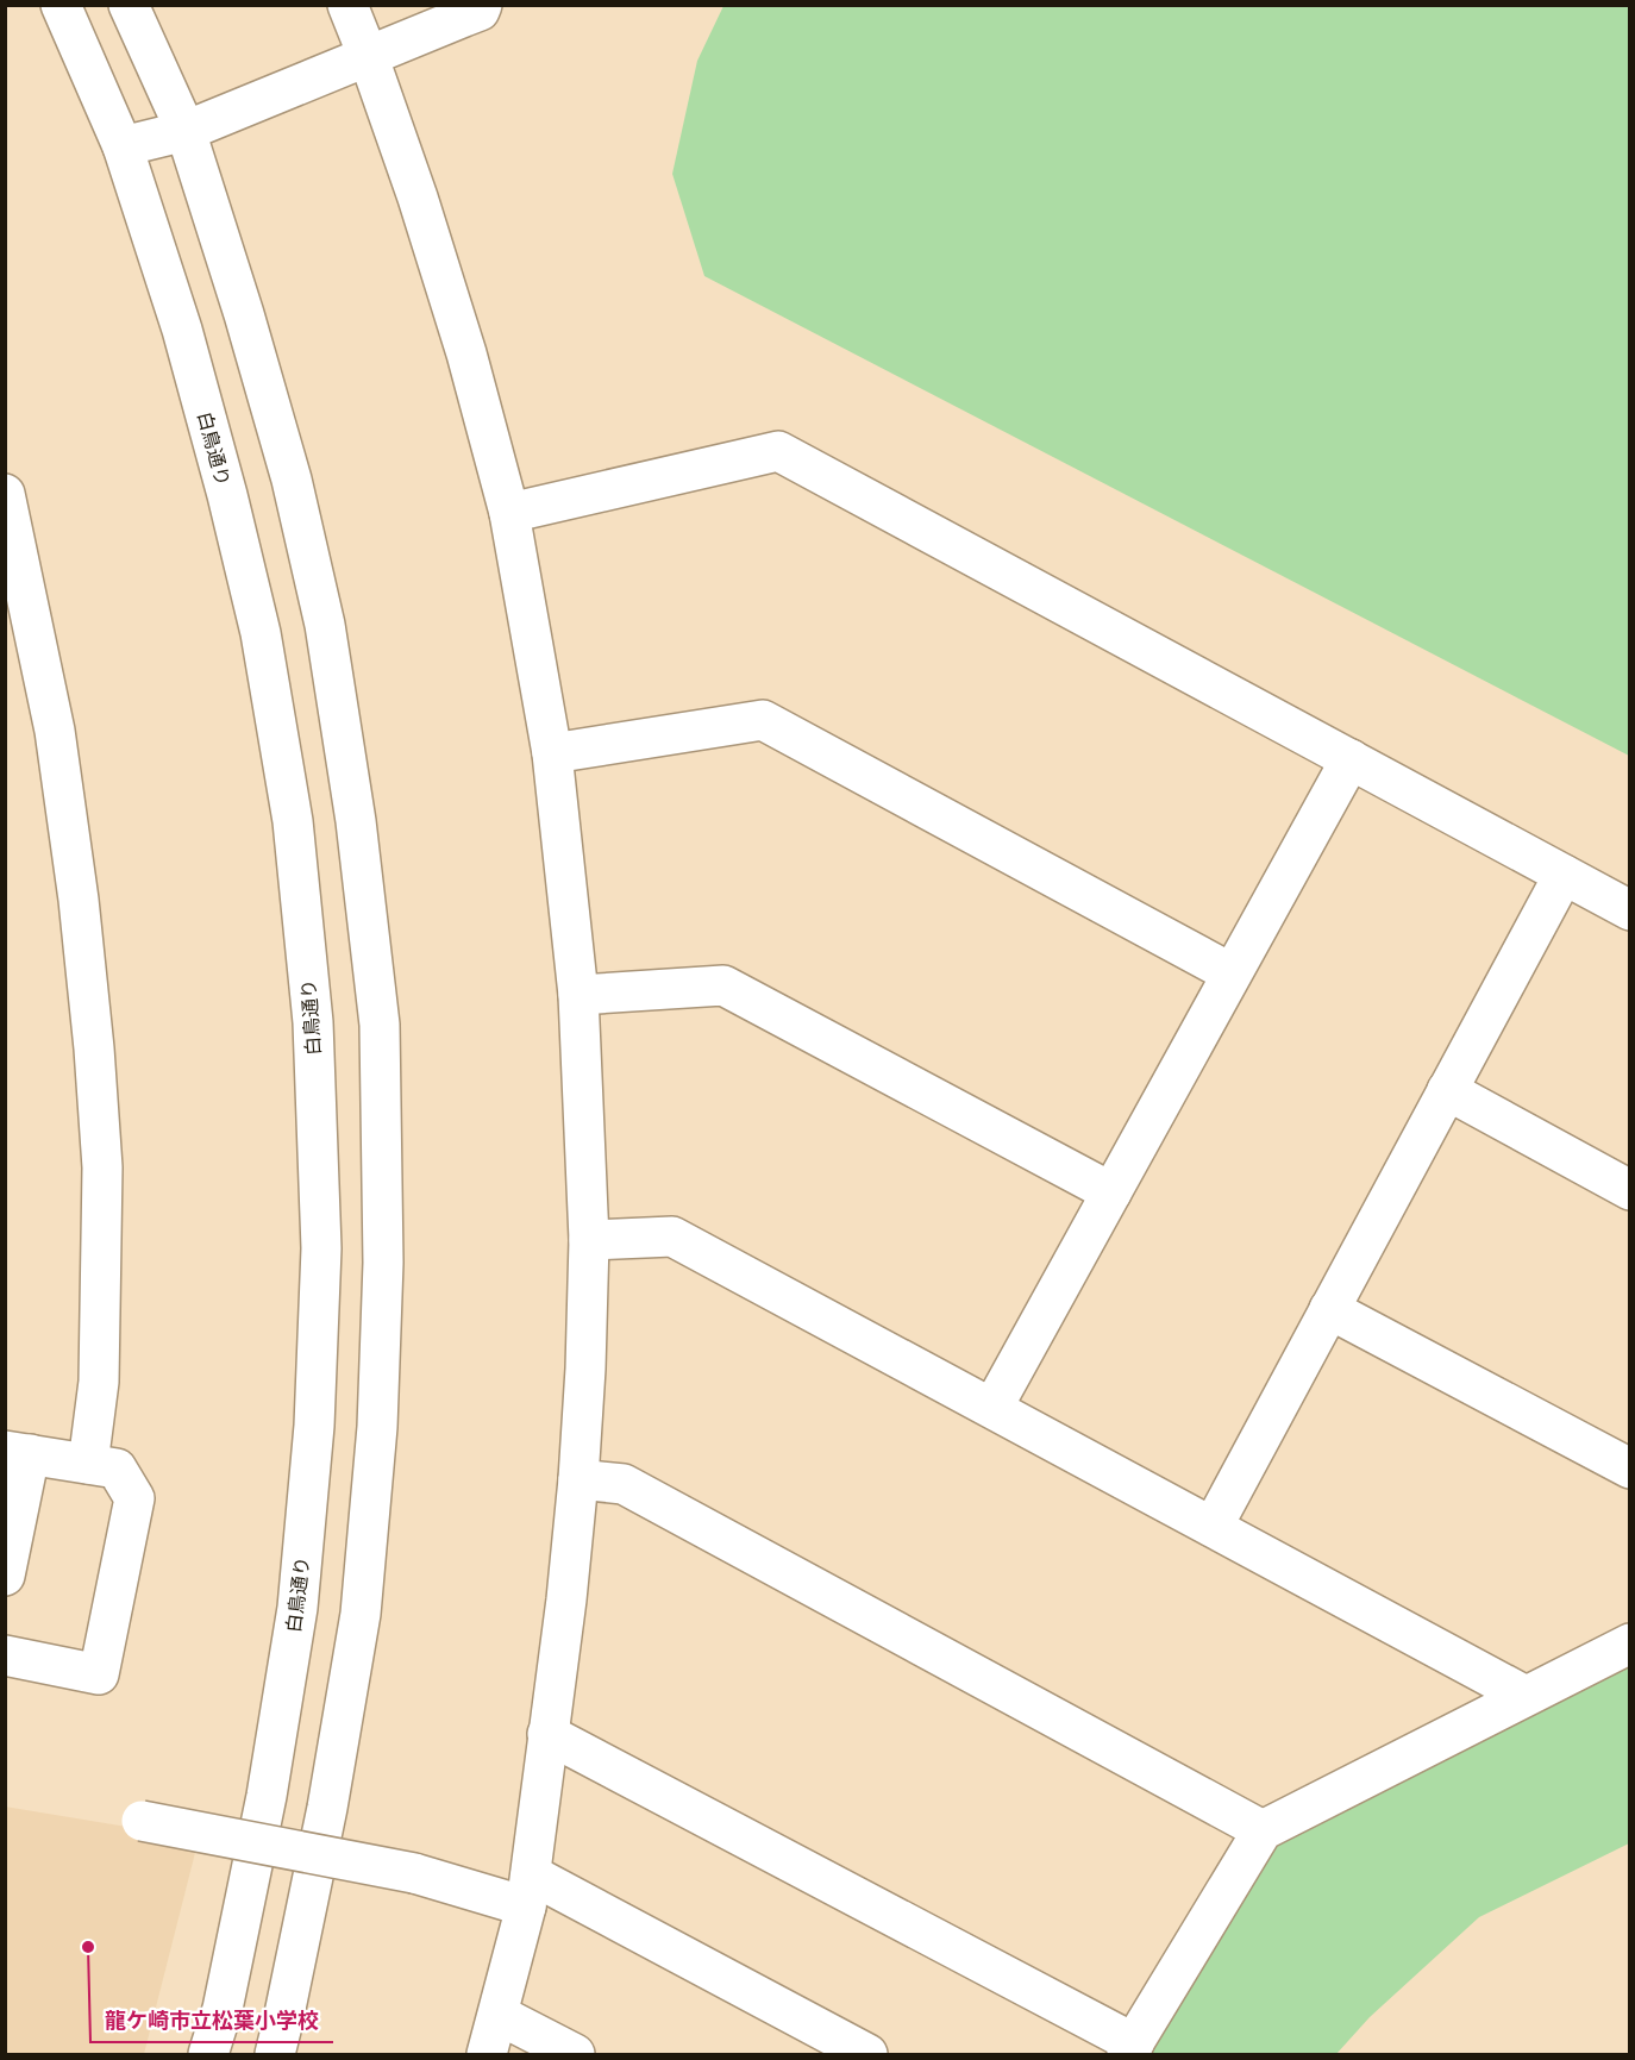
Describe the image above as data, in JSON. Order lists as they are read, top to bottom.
{
  "streets": {
    "street": ["白鳥通り"]
  },
  "places": ["龍ケ崎市立松葉小学校"]
}
